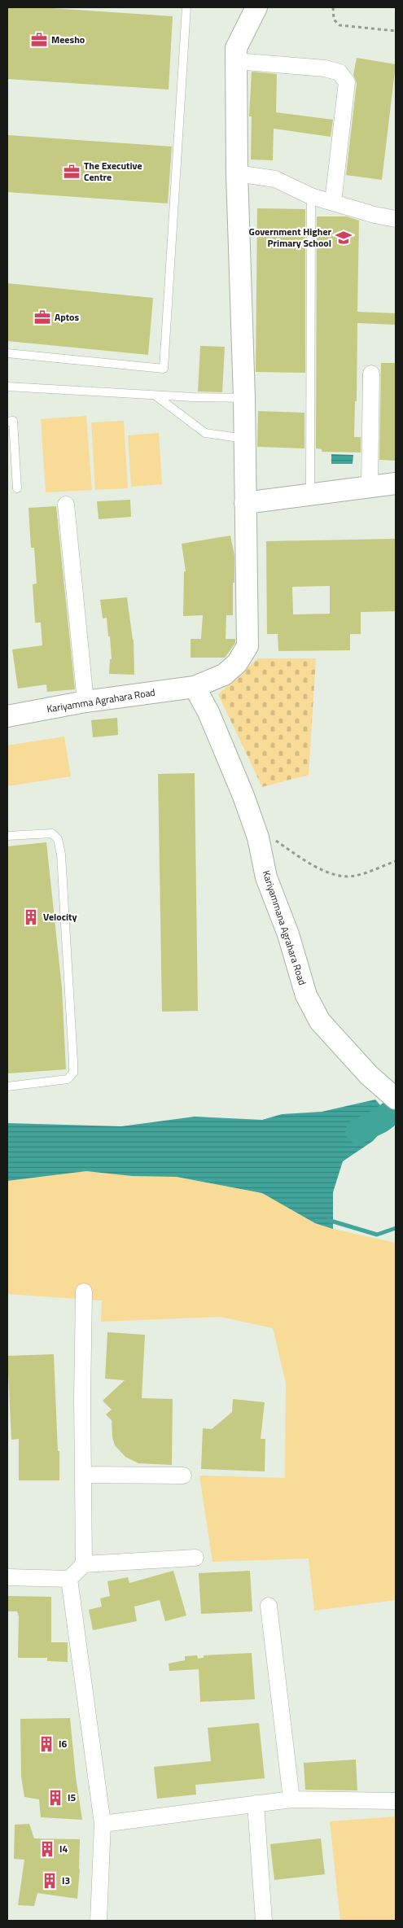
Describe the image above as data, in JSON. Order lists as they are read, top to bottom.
{
  "streets": {
    "street": ["Kariyamma Agrahara Road", "Kariyammana Agrahara Road"]
  },
  "crossings": [
    ["Kariyamma Agrahara Road", "Kariyammana Agrahara Road"]
  ],
  "places": {
    "office": ["Meesho", "The Executive Centre", "Aptos"],
    "school or university": ["Government Higher Primary School"],
    "building": [
      "Velocity",
      "I6",
      "I5",
      "I4",
      "I3"
    ]
  }
}
